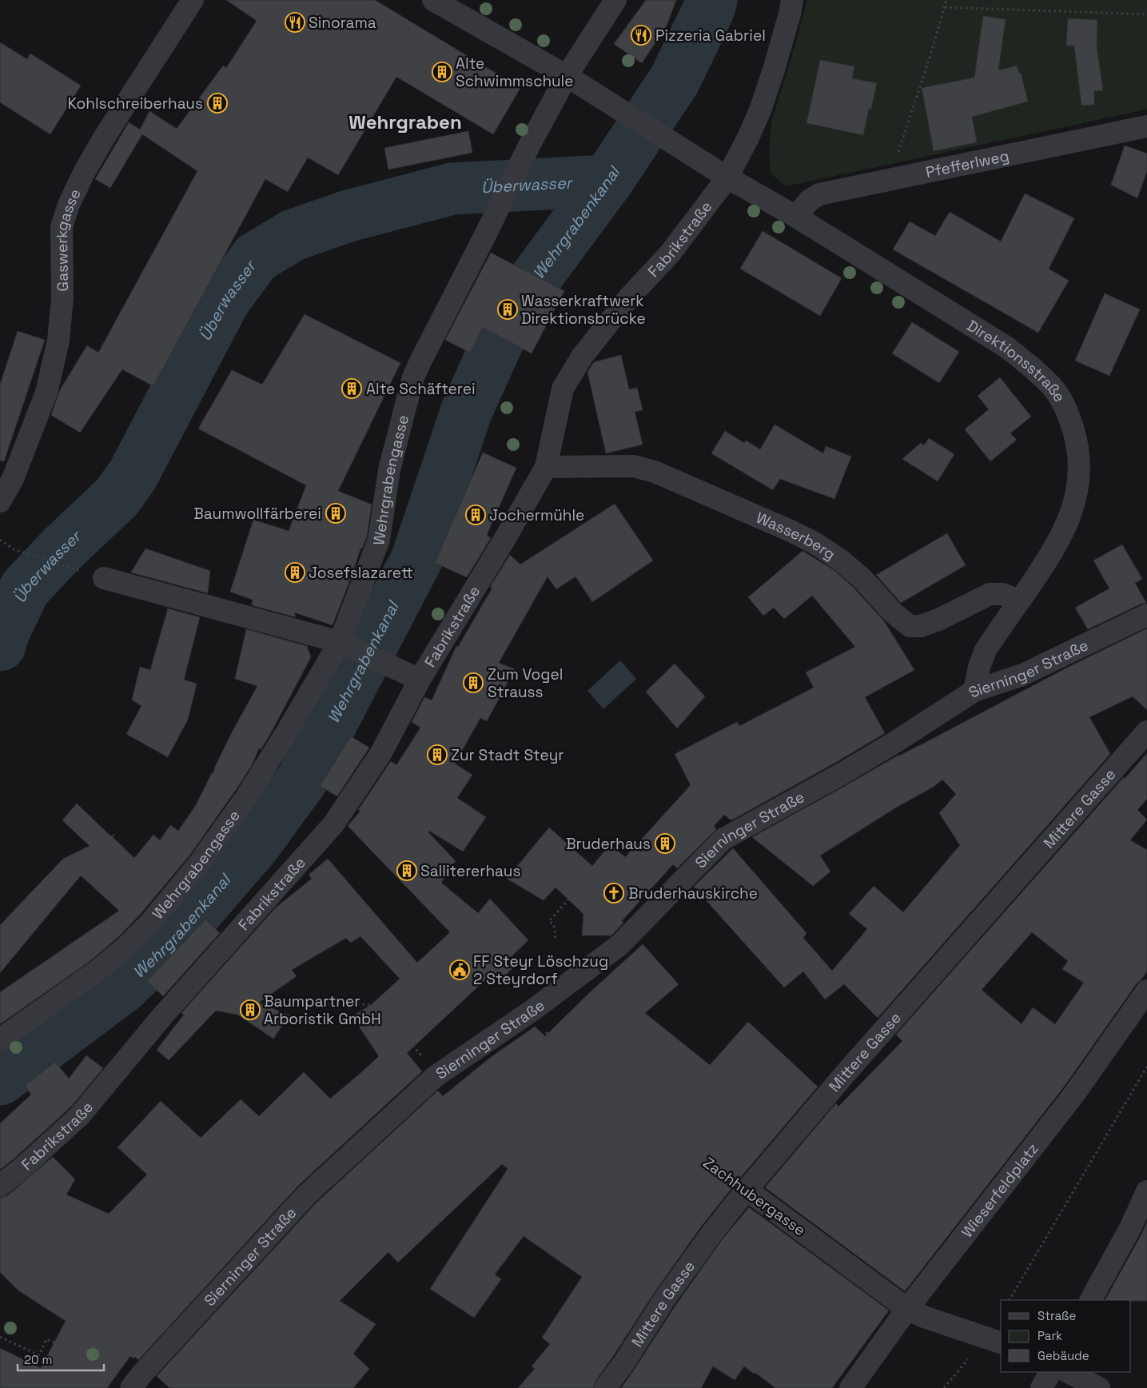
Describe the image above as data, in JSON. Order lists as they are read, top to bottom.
{
  "streets": {
    "street": [
      "Pfefferlweg",
      "Fabrikstraße",
      "Gaswerkgasse",
      "Direktionsstraße",
      "Wehrgrabengasse",
      "Wasserberg",
      "Sierninger Straße",
      "Mittere Gasse",
      "Wieserfeldplatz",
      "Zachhubergasse"
    ]
  },
  "crossings": [
    ["Pfefferlweg", "Direktionsstraße"],
    ["Fabrikstraße", "Direktionsstraße"],
    ["Fabrikstraße", "Wasserberg"],
    ["Direktionsstraße", "Wehrgrabengasse"],
    ["Direktionsstraße", "Wasserberg"],
    ["Direktionsstraße", "Sierninger Straße"],
    ["Sierninger Straße", "Zachhubergasse"],
    ["Mittere Gasse", "Zachhubergasse"],
    ["Wieserfeldplatz", "Zachhubergasse"]
  ],
  "districts": ["Wehrgraben"],
  "water": ["Überwasser", "Wehrgrabenkanal"],
  "places": {
    "restaurant": ["Sinorama", "Pizzeria Gabriel"],
    "building": [
      "Alte Schwimmschule",
      "Kohlschreiberhaus",
      "Wasserkraftwerk Direktionsbrücke",
      "Alte Schäfterei",
      "Baumwollfärberei",
      "Jochermühle",
      "Josefslazarett",
      "Zum Vogel Strauss",
      "Zur Stadt Steyr",
      "Bruderhaus",
      "Sallitererhaus",
      "Baumpartner Arboristik GmbH"
    ],
    "church": ["Bruderhauskirche"],
    "public building": ["FF Steyr Löschzug 2 Steyrdorf"]
  },
  "legend": ["Straße", "Park", "Gebäude"],
  "scale_bar": "20 m"
}
